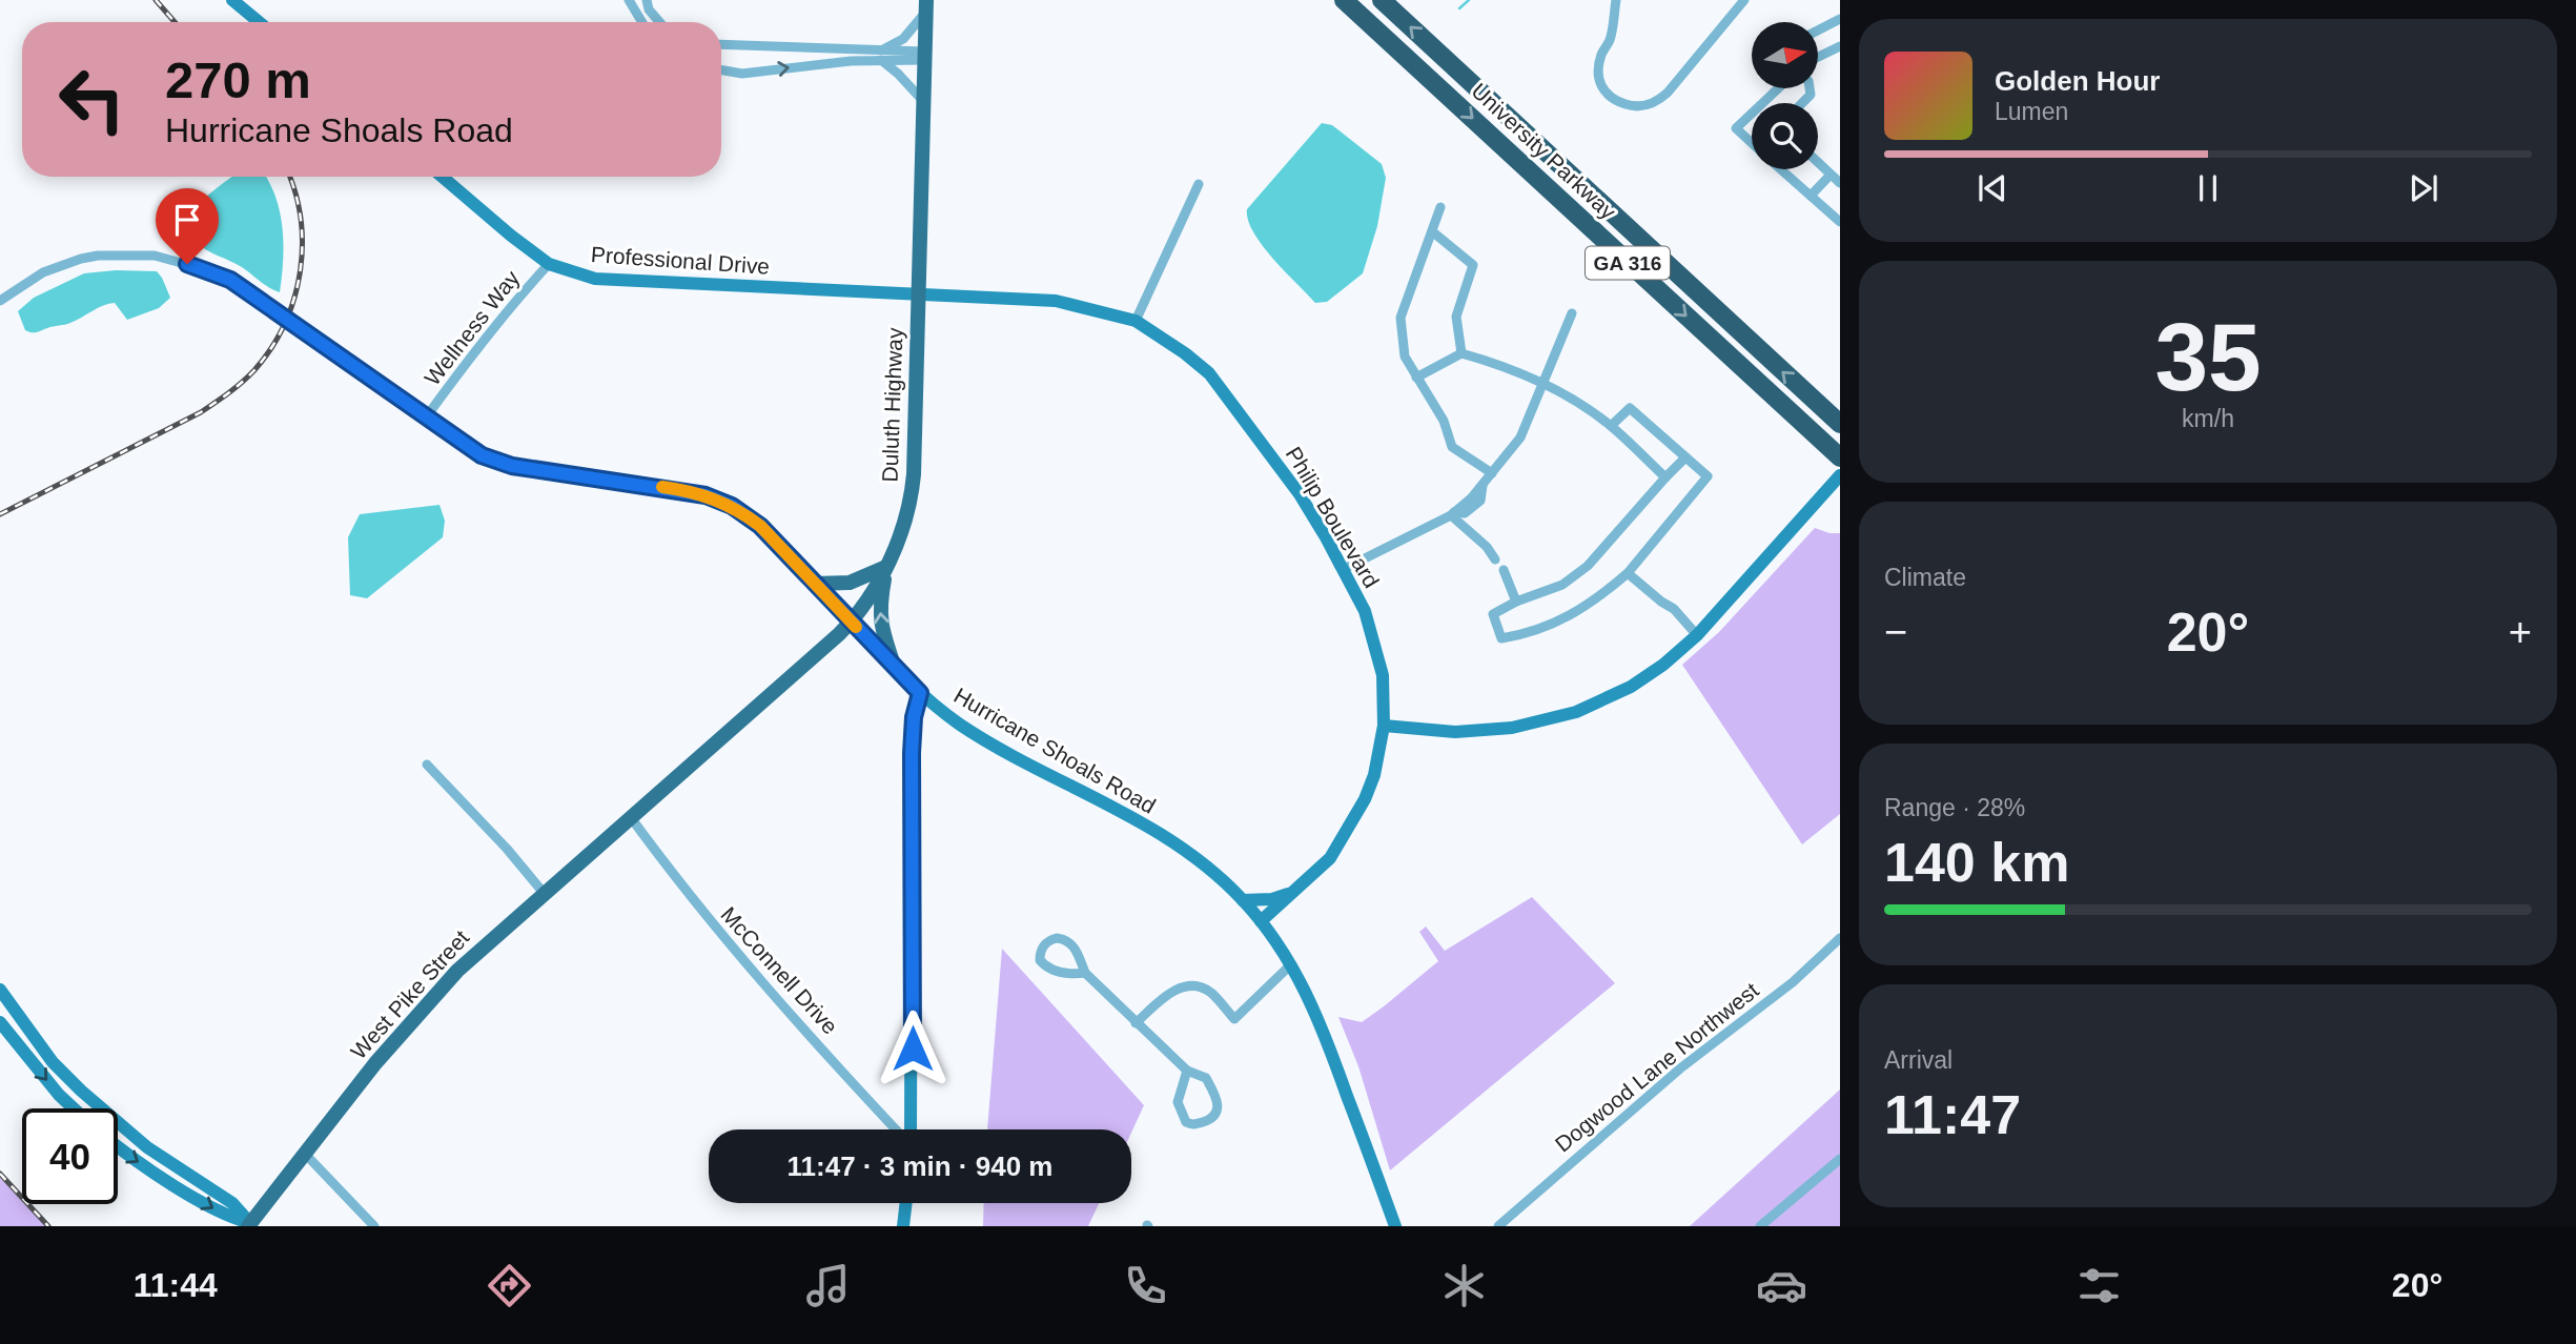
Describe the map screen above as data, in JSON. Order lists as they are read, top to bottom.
{
  "streets": {
    "highway": ["University Parkway", "GA 316"],
    "main road": ["Duluth Highway", "West Pike Street"],
    "street": [
      "Professional Drive",
      "Wellness Way",
      "Philip Boulevard",
      "Hurricane Shoals Road",
      "McConnell Drive",
      "Dogwood Lane Northwest"
    ]
  },
  "crossings": [
    ["Professional Drive", "Wellness Way"],
    ["Professional Drive", "Duluth Highway"],
    ["Professional Drive", "Philip Boulevard"],
    ["Wellness Way", "Hurricane Shoals Road"],
    ["Duluth Highway", "Philip Boulevard"],
    ["Duluth Highway", "Hurricane Shoals Road"],
    ["Duluth Highway", "McConnell Drive"],
    ["Duluth Highway", "West Pike Street"],
    ["Philip Boulevard", "Hurricane Shoals Road"],
    ["McConnell Drive", "West Pike Street"]
  ],
  "north": "right",
  "page": {
    "turn": ["270 m", "Hurricane Shoals Road"],
    "song": ["Golden Hour", "Lumen"],
    "tile": [
      ["35", "km/h"],
      "Climate",
      ["Range · 28%", "140 km"],
      ["Arrival", "11:47"]
    ],
    "heat": ["−", "20°", "+"],
    "limit": "40",
    "trip": "11:47 · 3 min · 940 m",
    "tabs": ["11:44", "20°"]
  }
}
